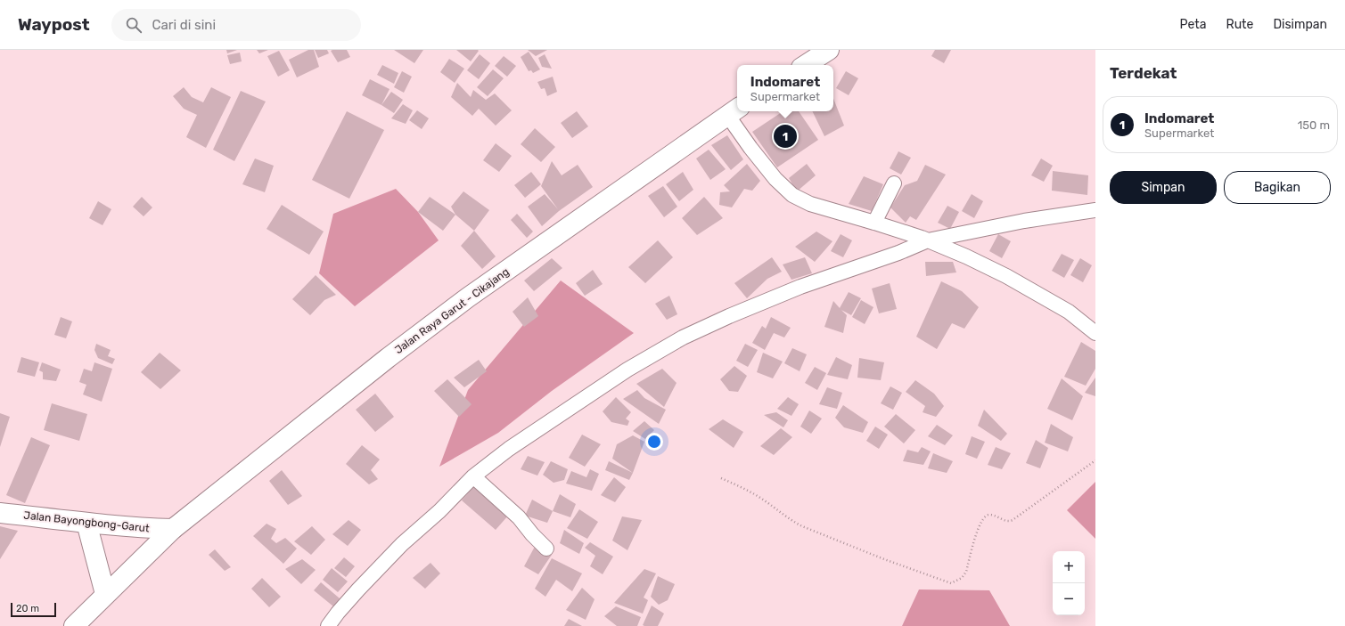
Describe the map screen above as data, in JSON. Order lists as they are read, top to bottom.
{
  "streets": {
    "main road": ["Jalan Raya Garut - Cikajang", "Jalan Bayongbong-Garut"]
  },
  "crossings": [
    ["Jalan Raya Garut - Cikajang", "Jalan Bayongbong-Garut"]
  ],
  "scale_bar": "20 m",
  "page": {
    "header": "Waypost",
    "search": "Cari di sini",
    "nav": ["Peta", "Rute", "Disimpan"],
    "heading": "Terdekat",
    "popup": ["Indomaret", "Supermarket"],
    "list": [
      {
        "mark": "1",
        "name": "Indomaret",
        "note": "Supermarket",
        "value": "150 m"
      }
    ],
    "pins": "1",
    "buttons": ["Simpan", "Bagikan"],
    "map_buttons": ["+", "−"],
    "scale": "20 m"
  }
}
